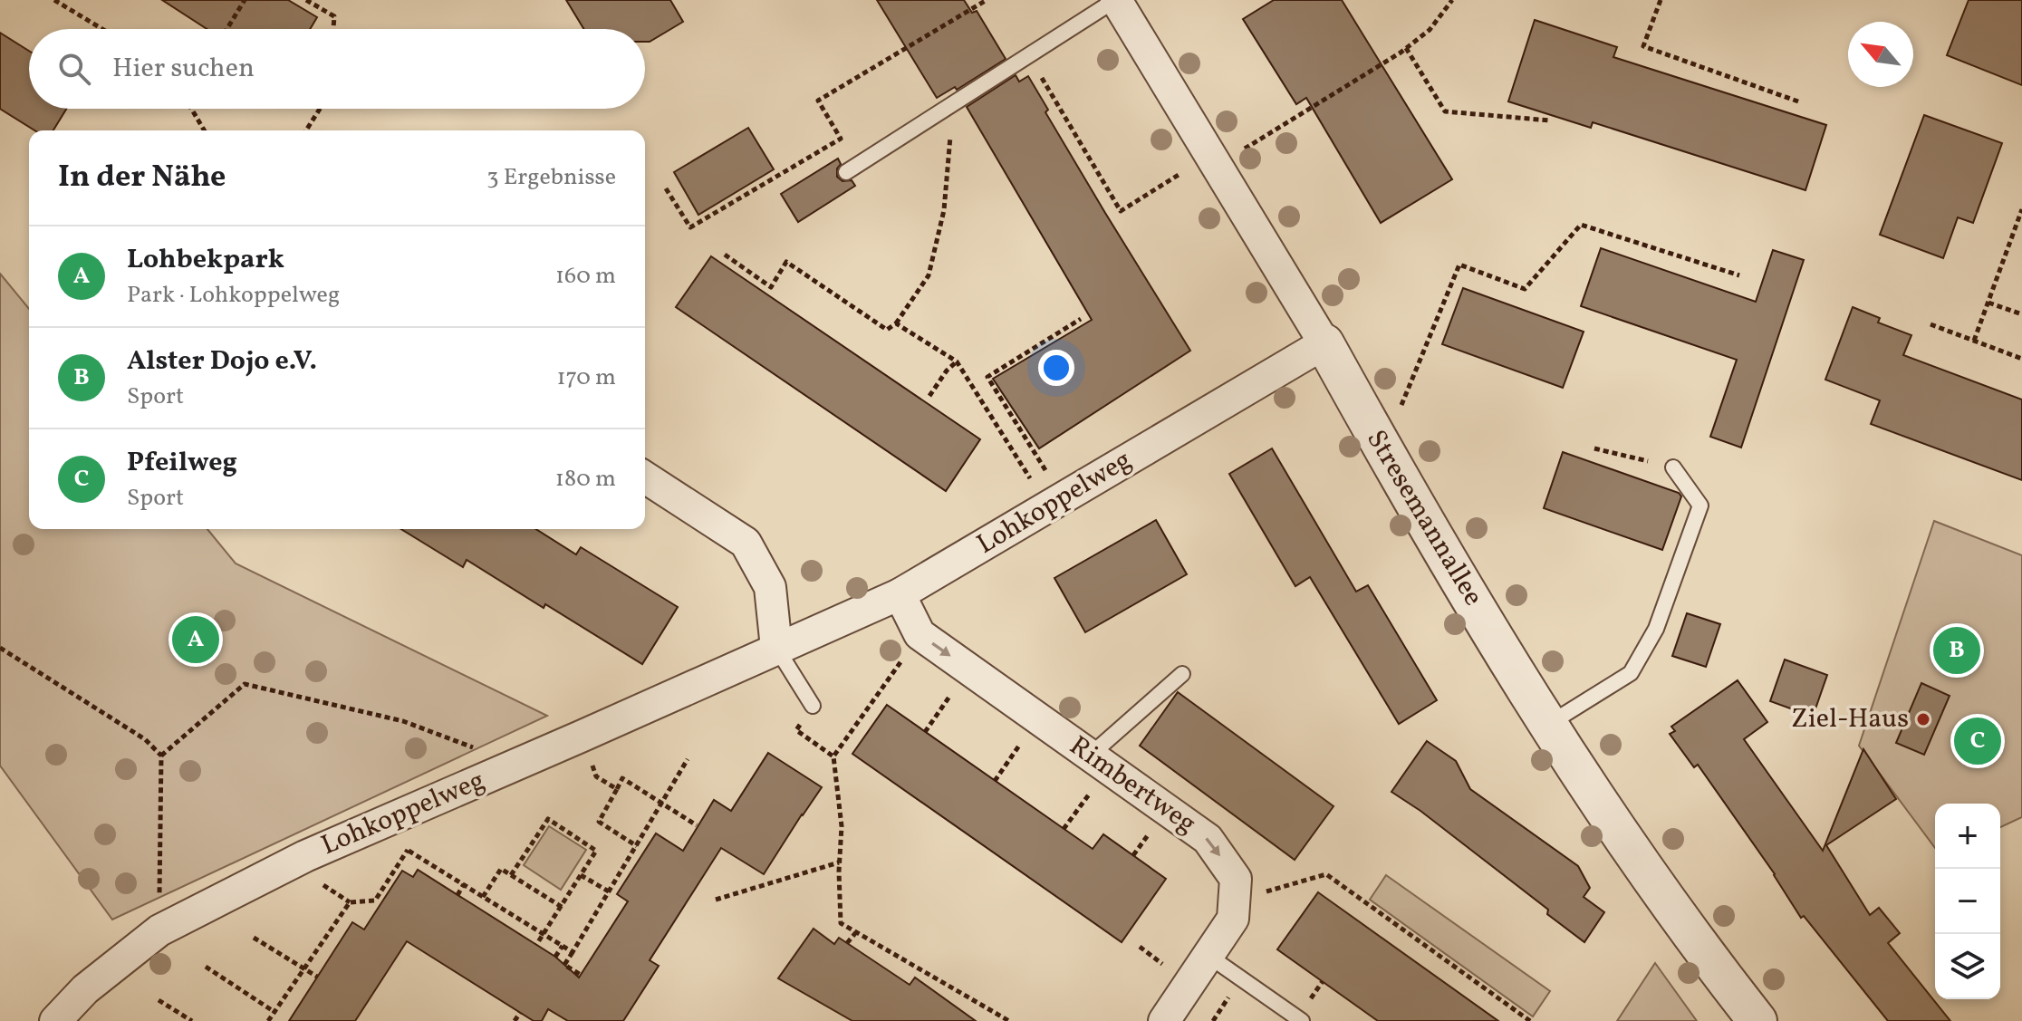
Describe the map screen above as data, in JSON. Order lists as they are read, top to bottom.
{
  "streets": {
    "street": ["Lohkoppelweg", "Stresemannallee", "Rimbertweg"]
  },
  "crossings": [
    ["Lohkoppelweg", "Stresemannallee"],
    ["Lohkoppelweg", "Rimbertweg"]
  ],
  "one_way": ["Rimbertweg"],
  "places": ["Ziel-Haus"],
  "north": "top left",
  "page": {
    "search": "Hier suchen",
    "heading": ["In der Nähe", "3 Ergebnisse"],
    "list": [
      {
        "mark": "A",
        "name": "Lohbekpark",
        "note": "Park · Lohkoppelweg",
        "value": "160 m"
      },
      {
        "mark": "B",
        "name": "Alster Dojo e.V.",
        "note": "Sport",
        "value": "170 m"
      },
      {
        "mark": "C",
        "name": "Pfeilweg",
        "note": "Sport",
        "value": "180 m"
      }
    ],
    "pins": ["A", "B", "C"],
    "map_buttons": ["+", "−"]
  }
}
